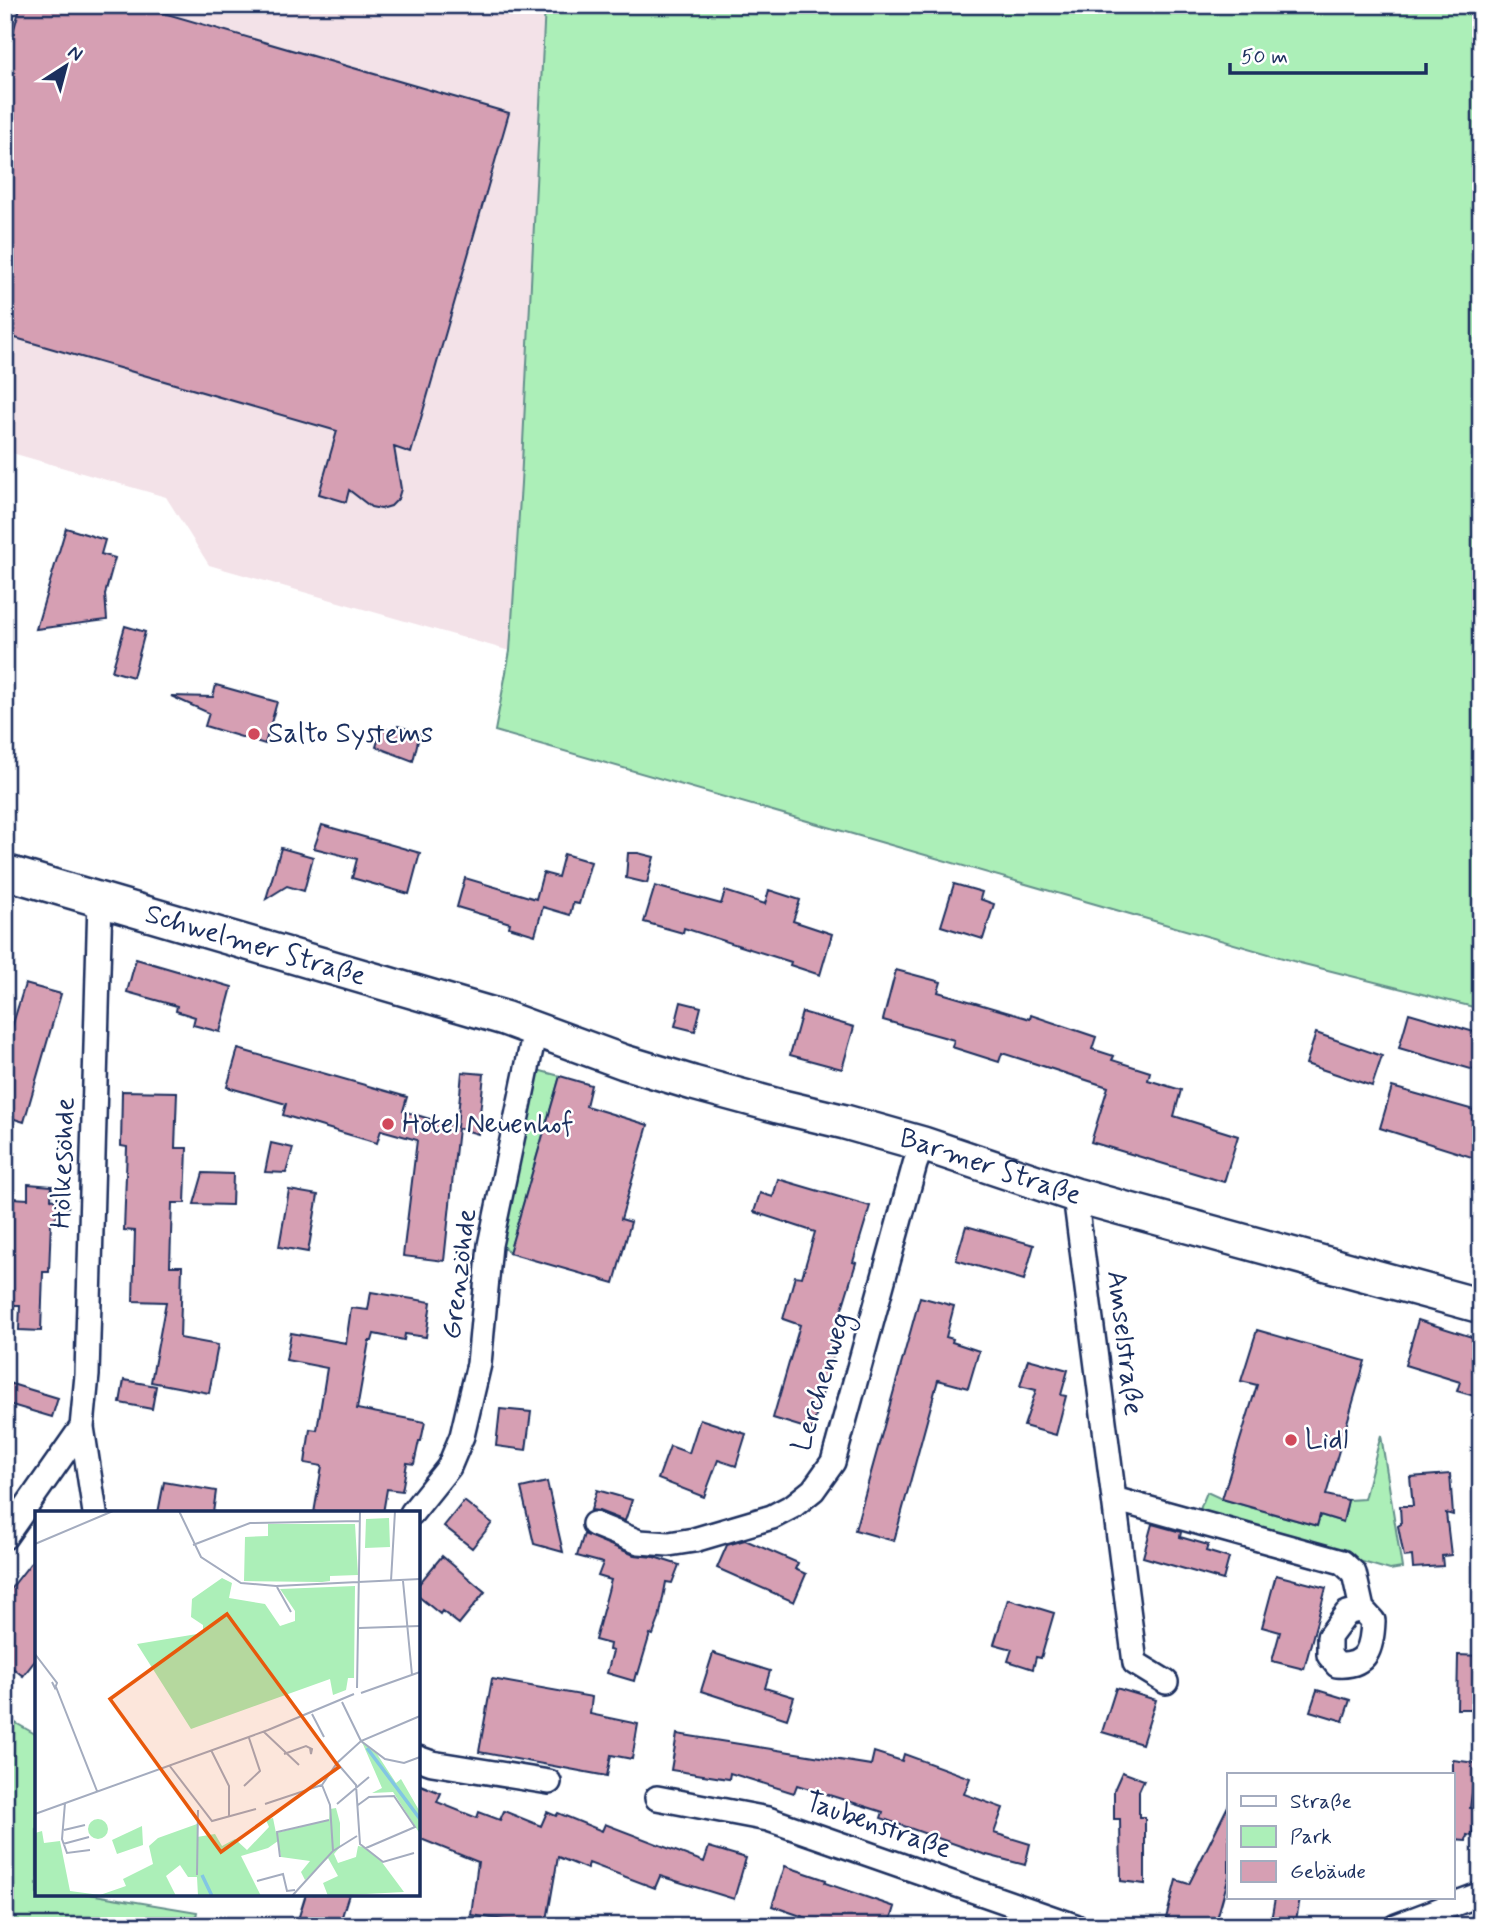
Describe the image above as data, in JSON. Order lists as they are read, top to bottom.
{
  "streets": {
    "main road": ["Schwelmer Straße", "Barmer Straße"],
    "street": [
      "Hölkesöhde",
      "Grenzöhde",
      "Amselstraße",
      "Lerchenweg",
      "Taubenstraße"
    ]
  },
  "crossings": [
    ["Schwelmer Straße", "Hölkesöhde"],
    ["Schwelmer Straße", "Barmer Straße"],
    ["Barmer Straße", "Grenzöhde"],
    ["Barmer Straße", "Amselstraße"],
    ["Barmer Straße", "Lerchenweg"]
  ],
  "places": ["Salto Systems", "Hotel Neuenhof", "Lidl"],
  "legend": ["Straße", "Park", "Gebäude"],
  "scale_bar": "50 m",
  "north": "top right"
}
